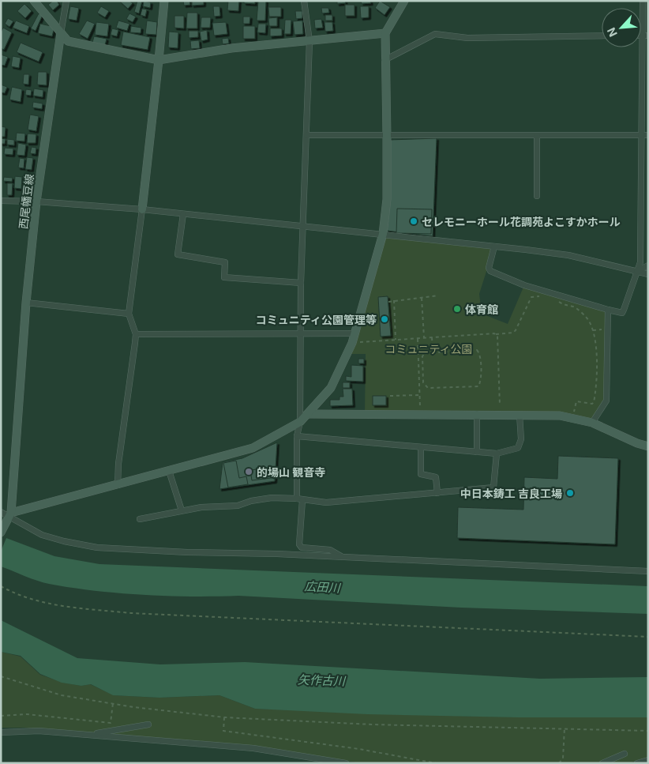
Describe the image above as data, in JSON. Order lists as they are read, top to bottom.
{
  "streets": {
    "street": ["西尾幡豆線"]
  },
  "water": ["広田川", "矢作古川"],
  "parks": ["コミュニティ公園"],
  "places": [
    "セレモニーホール花調苑よこすかホール",
    "体育館",
    "コミュニティ公園管理等",
    "的場山 観音寺",
    "中日本鋳工 吉良工場"
  ],
  "north": "bottom left"
}
